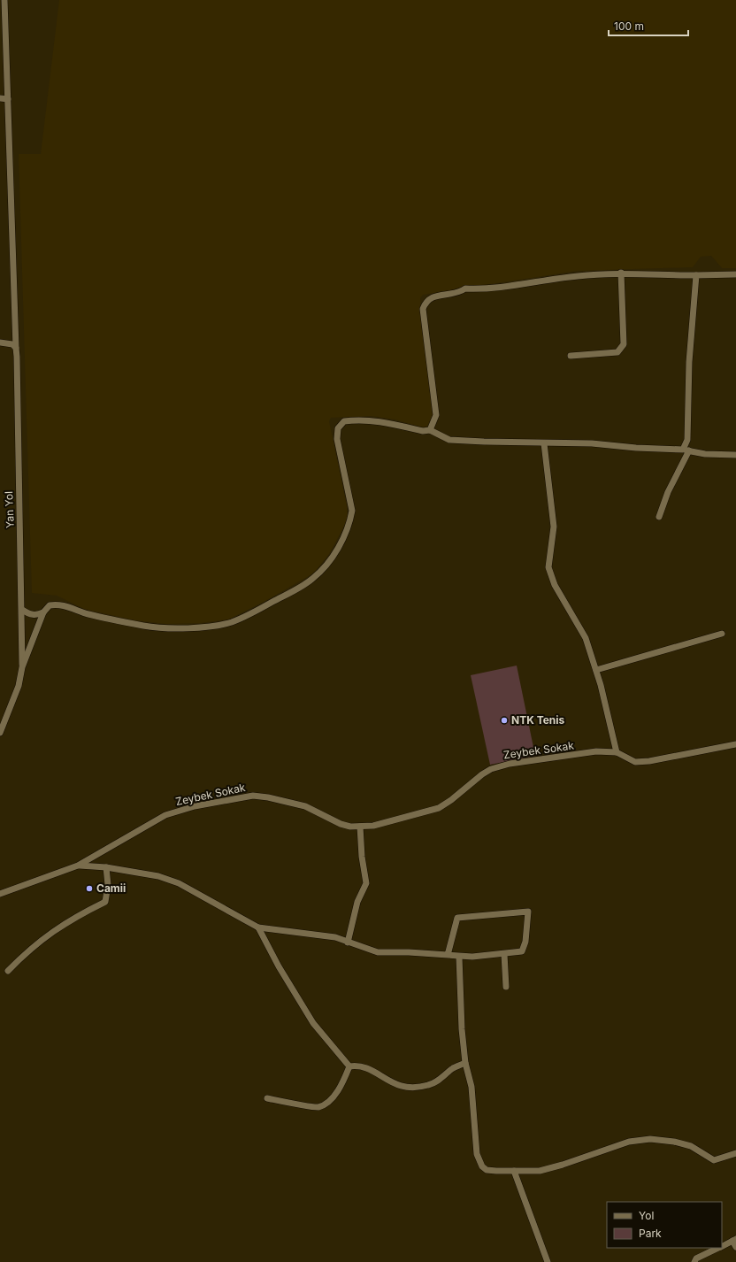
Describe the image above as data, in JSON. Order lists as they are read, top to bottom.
{
  "streets": {
    "street": ["Yan Yol", "Zeybek Sokak"]
  },
  "places": ["NTK Tenis", "Camii"],
  "legend": ["Yol", "Park"],
  "scale_bar": "100 m"
}
